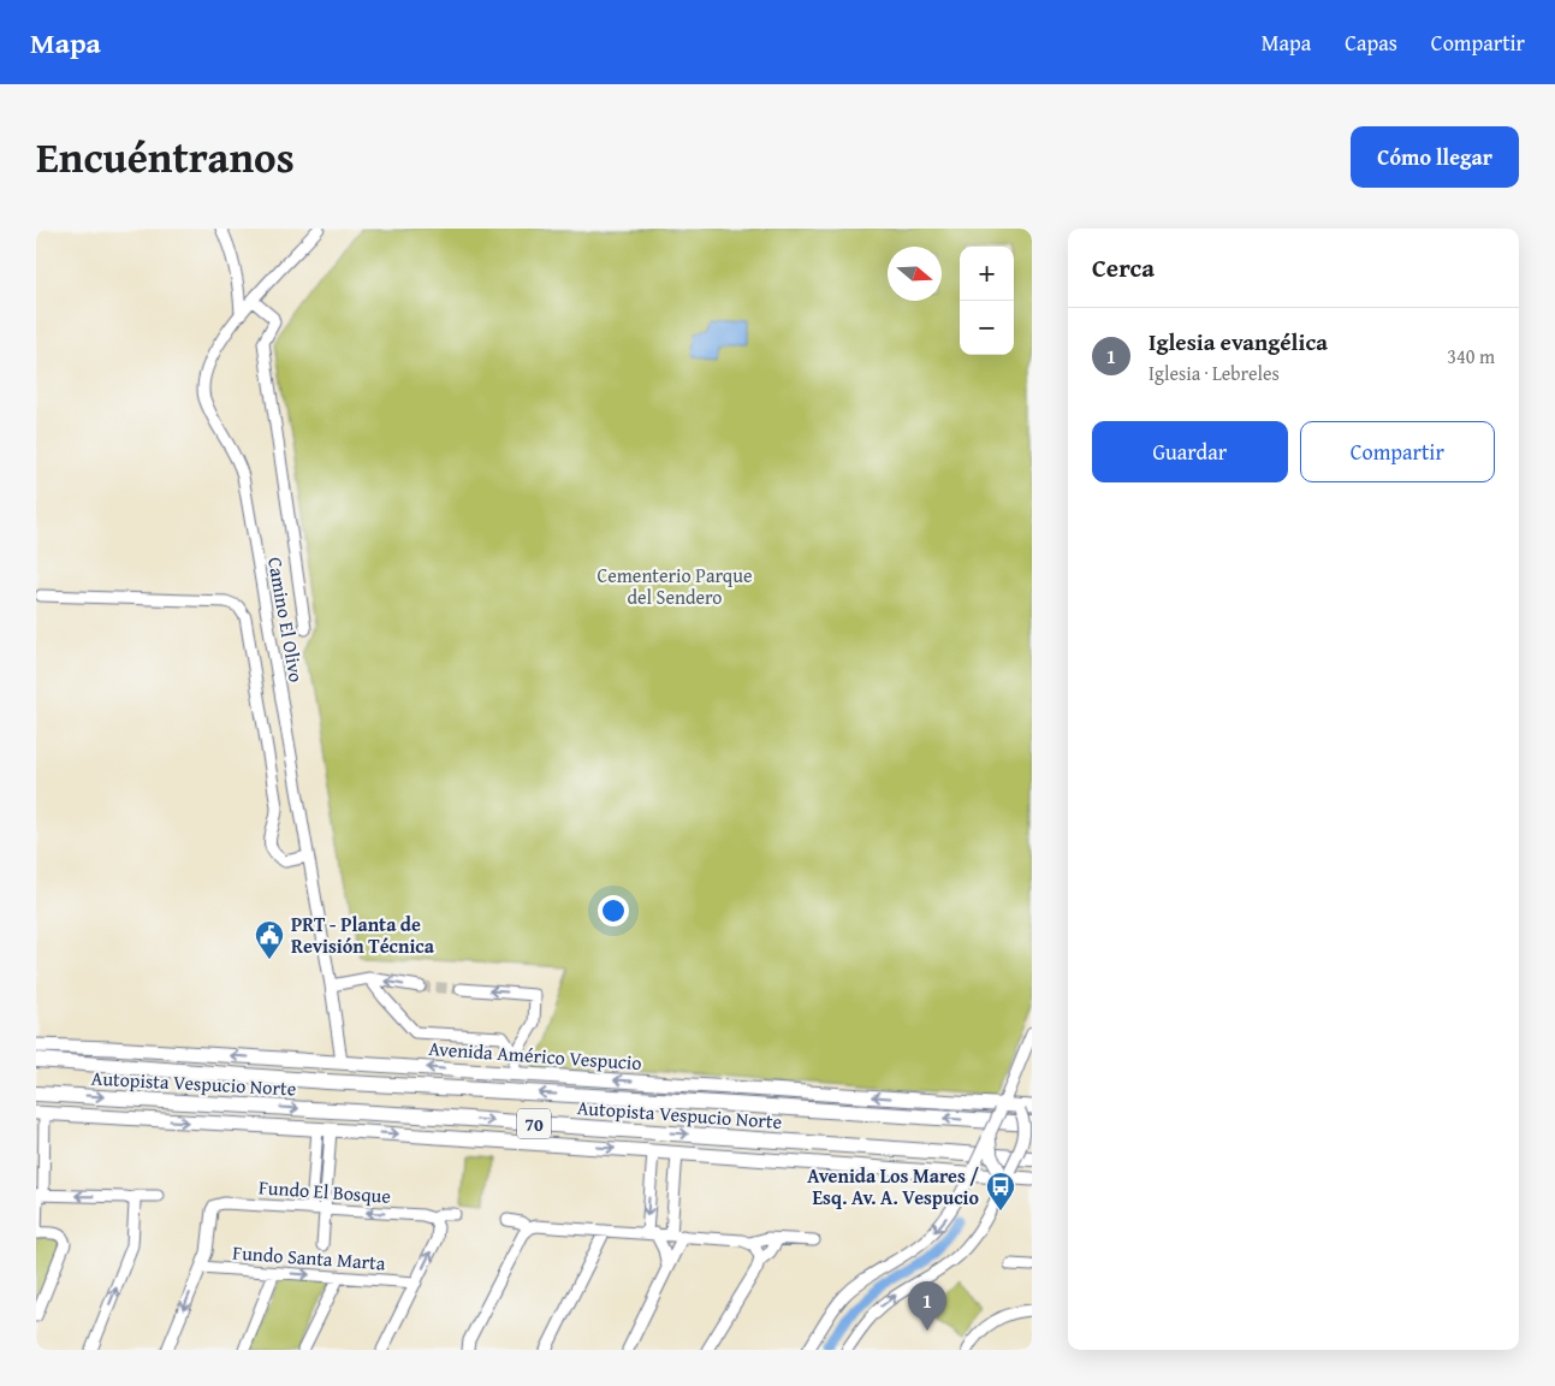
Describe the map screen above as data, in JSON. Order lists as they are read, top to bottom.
{
  "streets": {
    "highway": ["Autopista Vespucio Norte", "70"],
    "main road": ["Avenida Américo Vespucio"],
    "street": ["Camino El Olivo", "Fundo El Bosque", "Fundo Santa Marta"]
  },
  "crossings": [
    ["Camino El Olivo", "Avenida Américo Vespucio"],
    ["Fundo El Bosque", "Fundo Santa Marta"]
  ],
  "one_way": ["Fundo El Bosque"],
  "parks": ["Cementerio Parque del Sendero"],
  "places": {
    "public building": ["PRT - Planta de Revisión Técnica"],
    "bus stop": ["Avenida Los Mares / Esq. Av. A. Vespucio"]
  },
  "north": "right",
  "page": {
    "header": "Mapa",
    "nav": ["Mapa", "Capas", "Compartir"],
    "title": "Encuéntranos",
    "buttons": [
      "Cómo llegar",
      ["Guardar", "Compartir"]
    ],
    "heading": "Cerca",
    "map_buttons": ["+", "−"],
    "list": [
      {
        "mark": "1",
        "name": "Iglesia evangélica",
        "note": "Iglesia · Lebreles",
        "value": "340 m"
      }
    ],
    "pins": "1"
  }
}
